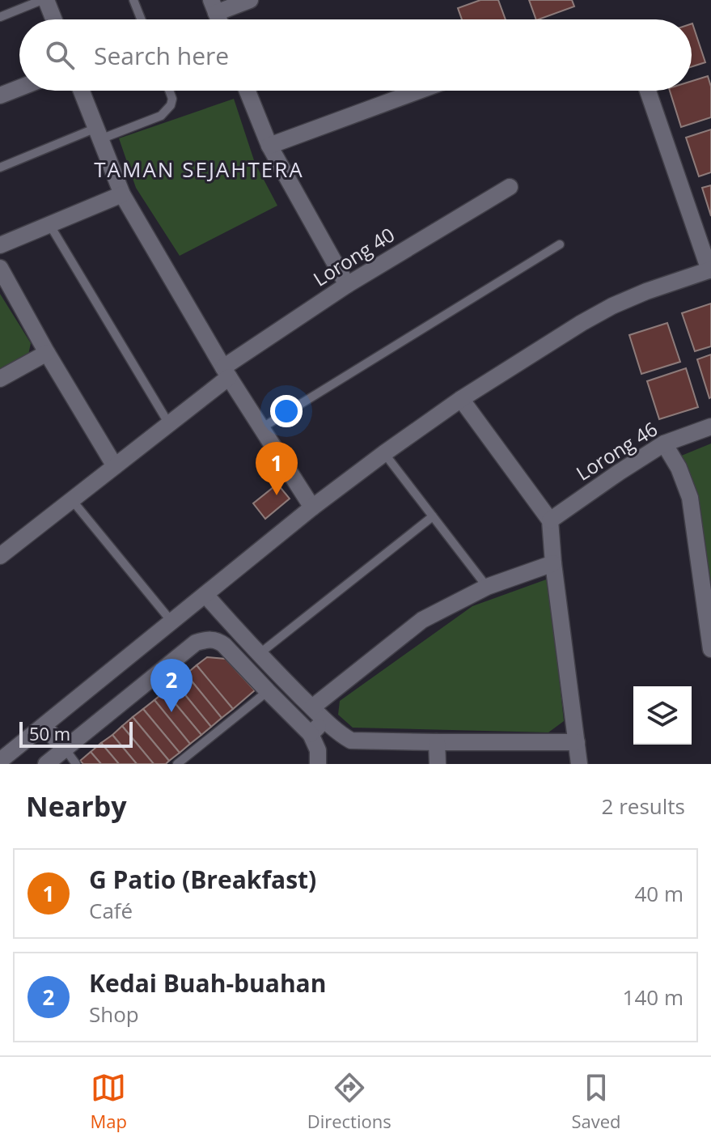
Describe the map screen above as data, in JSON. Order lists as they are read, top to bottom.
{
  "streets": {
    "street": ["Lorong 40", "Lorong 46"]
  },
  "districts": ["TAMAN SEJAHTERA"],
  "scale_bar": "50 m",
  "page": {
    "search": "Search here",
    "pins": ["1", "2"],
    "scale": "50 m",
    "heading": ["Nearby", "2 results"],
    "list": [
      {
        "mark": "1",
        "name": "G Patio (Breakfast)",
        "note": "Café",
        "value": "40 m"
      },
      {
        "mark": "2",
        "name": "Kedai Buah-buahan",
        "note": "Shop",
        "value": "140 m"
      }
    ],
    "nav": ["Map", "Directions", "Saved"]
  }
}
